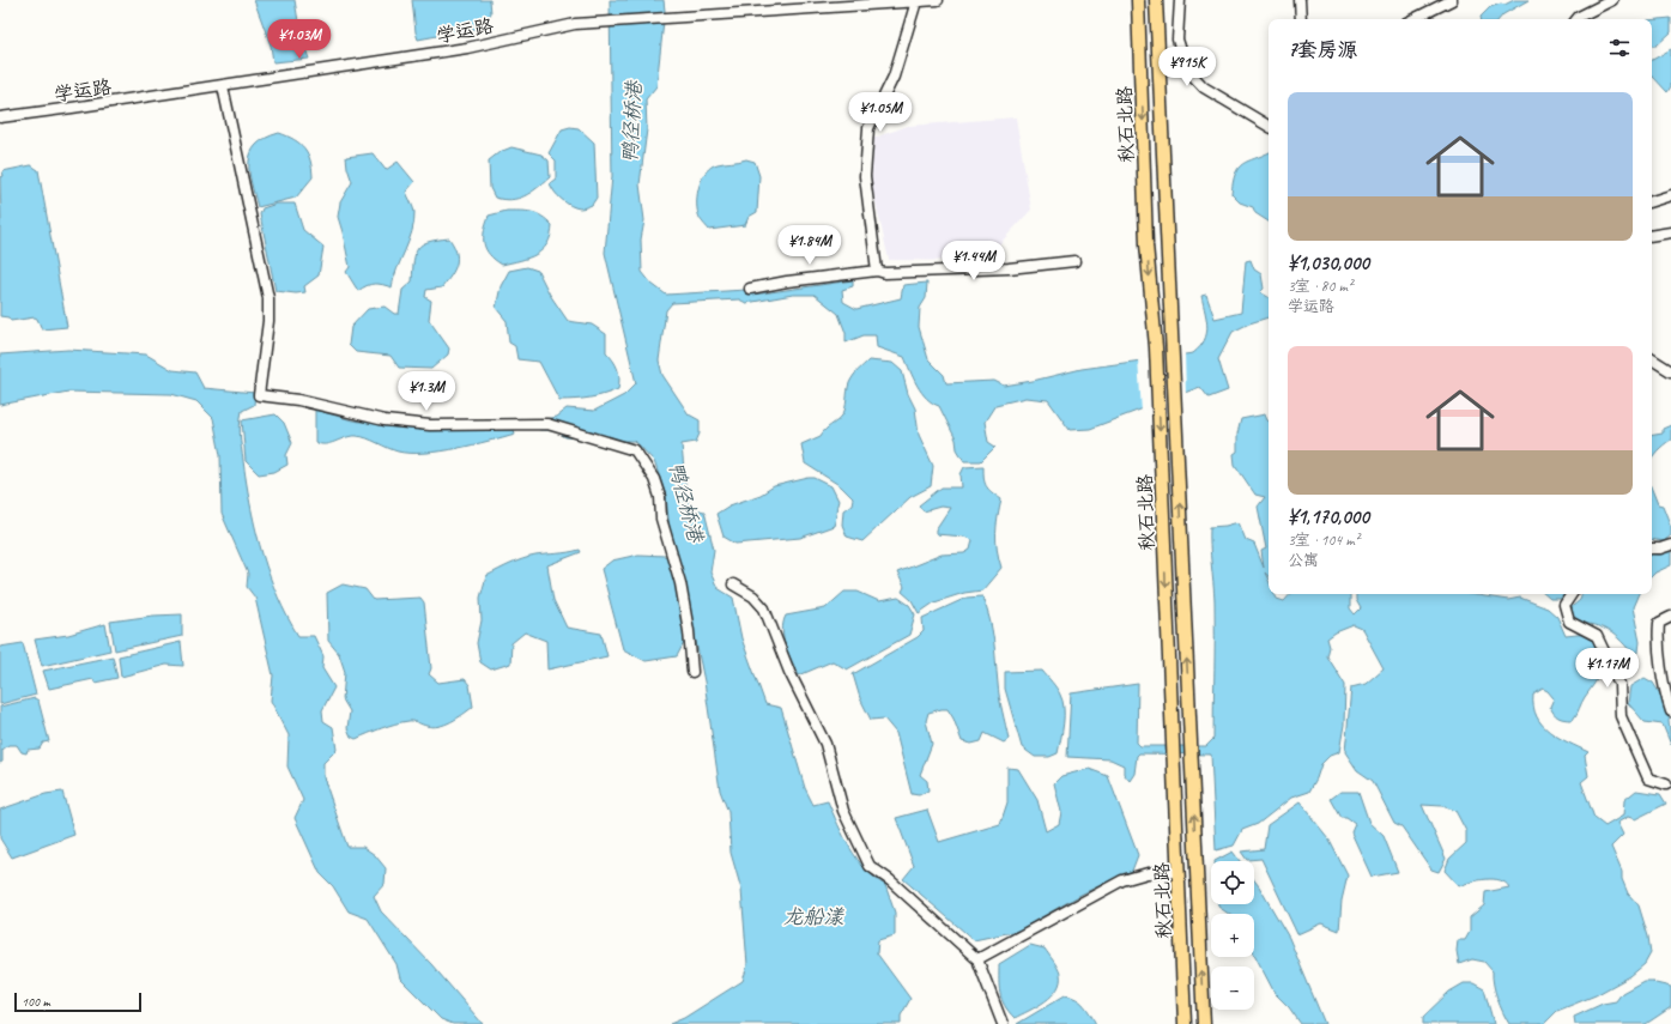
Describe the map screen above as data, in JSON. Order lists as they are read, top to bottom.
{
  "streets": {
    "main road": ["秋石北路"],
    "street": ["学运路"]
  },
  "water": ["鸭径桥港", "龙船漾"],
  "scale_bar": "100 m",
  "page": {
    "price": [
      "¥1.03M",
      "¥915K",
      "¥1.05M",
      "¥1.84M",
      "¥1.44M",
      "¥1.3M",
      "¥1.17M"
    ],
    "heading": "7套房源",
    "list": [
      {
        "name": "¥1,030,000",
        "note": "3室 · 80 m² · 学运路"
      },
      {
        "name": "¥1,170,000",
        "note": "3室 · 104 m² · 公寓"
      }
    ],
    "map_buttons": ["+", "−"],
    "scale": "100 m"
  }
}
